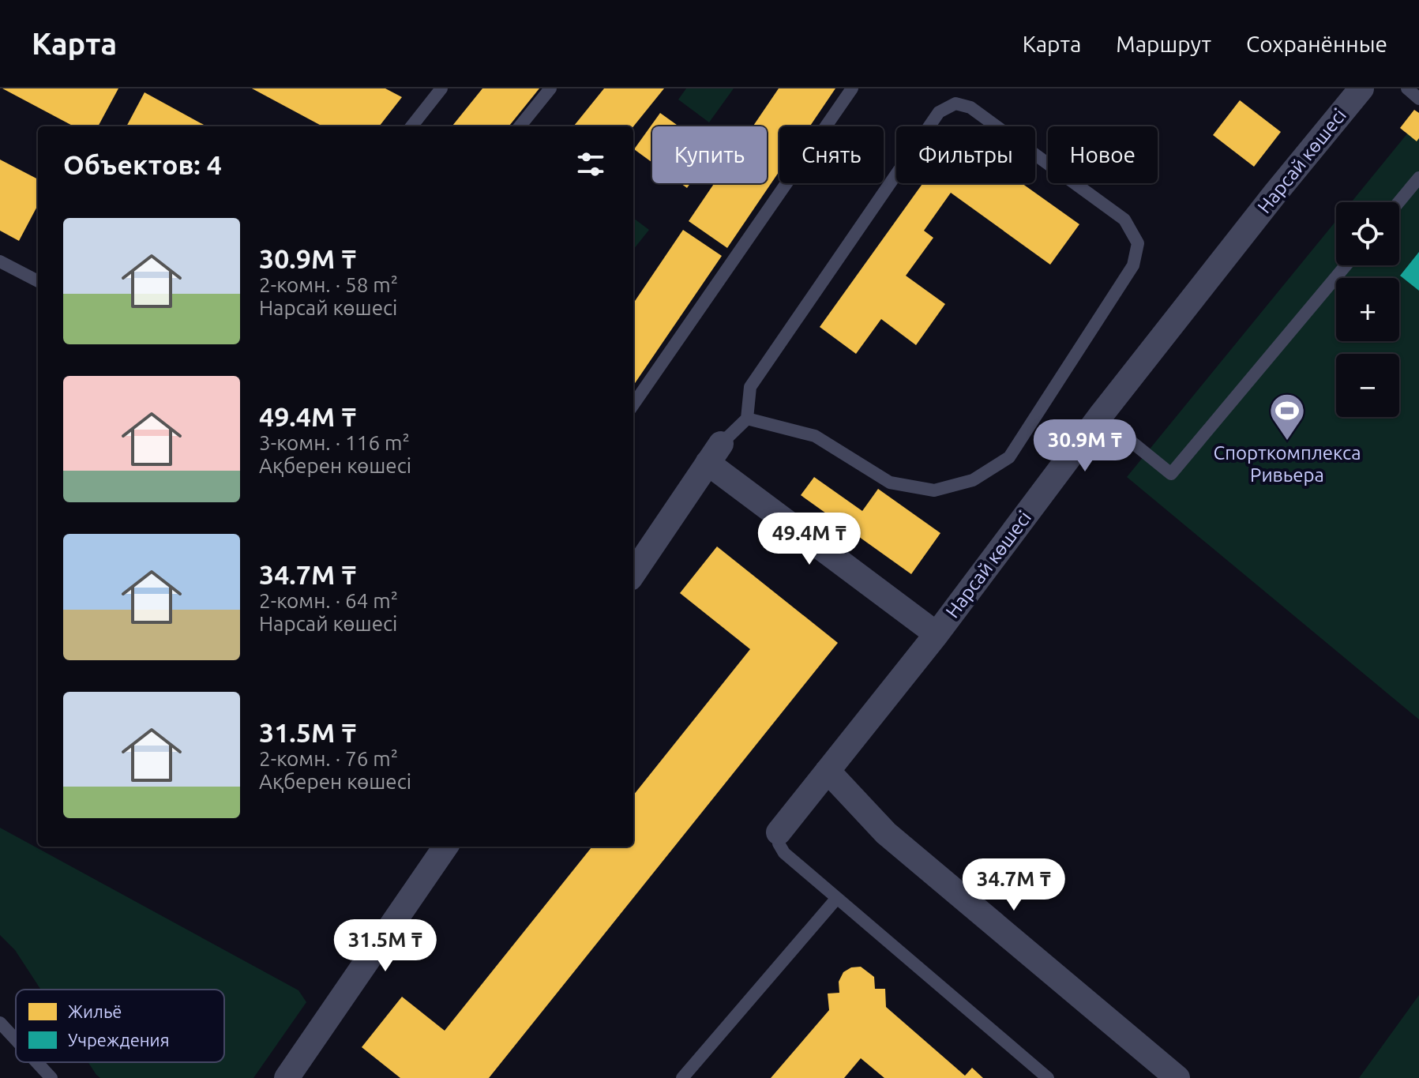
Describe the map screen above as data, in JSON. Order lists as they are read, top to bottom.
{
  "streets": {
    "street": ["Нарсай көшесі"]
  },
  "places": {
    "sports": ["Спорткомплекса Ривьера"]
  },
  "legend": ["Жильё", "Учреждения"],
  "page": {
    "header": "Карта",
    "nav": ["Карта", "Маршрут", "Сохранённые"],
    "chip": [
      "Купить",
      "Снять",
      "Фильтры",
      "Новое"
    ],
    "heading": "Объектов: 4",
    "map_buttons": ["+", "−"],
    "list": [
      {
        "name": "30.9M ₸",
        "note": "2-комн. · 58 m² · Нарсай көшесі"
      },
      {
        "name": "49.4M ₸",
        "note": "3-комн. · 116 m² · Ақберен көшесі"
      },
      {
        "name": "34.7M ₸",
        "note": "2-комн. · 64 m² · Нарсай көшесі"
      },
      {
        "name": "31.5M ₸",
        "note": "2-комн. · 76 m² · Ақберен көшесі"
      }
    ],
    "price": [
      "30.9M ₸",
      "49.4M ₸",
      "34.7M ₸",
      "31.5M ₸"
    ]
  }
}
